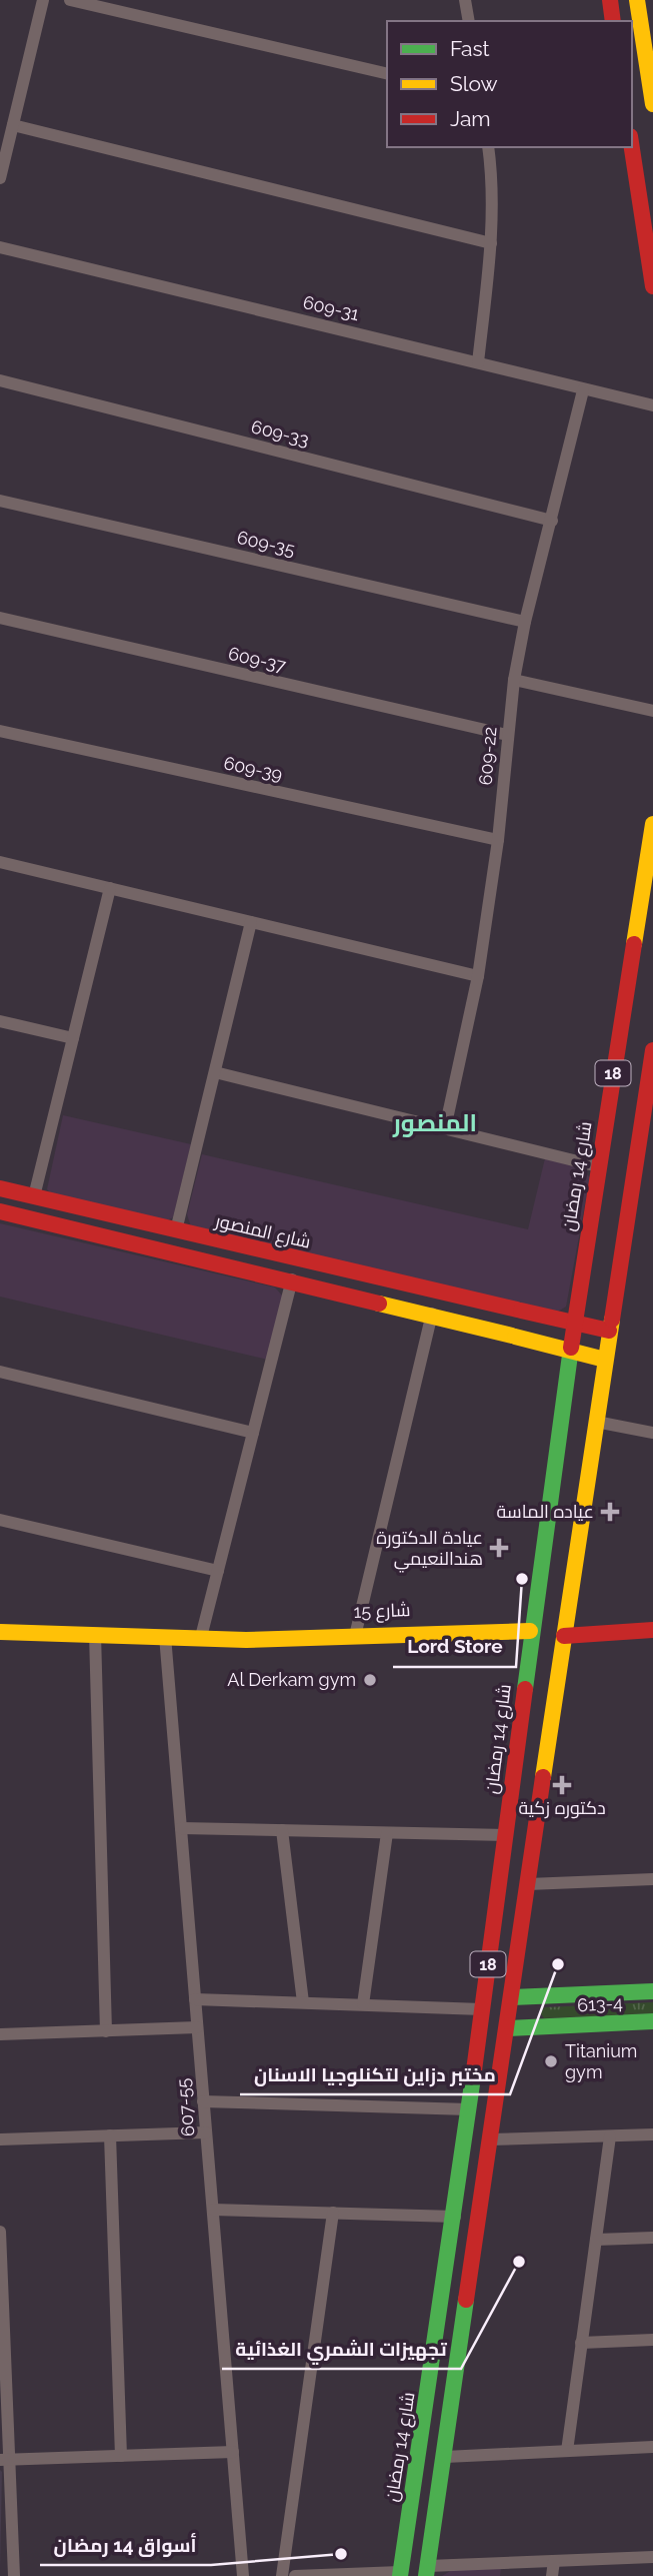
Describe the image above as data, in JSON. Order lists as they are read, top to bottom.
{
  "streets": {
    "main road": [
      "18",
      "شارع 14 رمضان",
      "شارع المنصور",
      "شارع 15",
      "613-4"
    ],
    "street": [
      "609-31",
      "609-33",
      "609-35",
      "609-37",
      "609-22",
      "609-39",
      "607-55"
    ]
  },
  "crossings": [
    ["609-31", "609-22"],
    ["609-33", "609-22"],
    ["609-35", "609-22"],
    ["609-37", "609-22"],
    ["609-22", "609-39"],
    ["18", "شارع المنصور"],
    ["18", "613-4"],
    ["شارع 14 رمضان", "شارع المنصور"],
    ["شارع 14 رمضان", "شارع 15"],
    ["شارع 15", "607-55"]
  ],
  "districts": ["المنصور"],
  "places": {
    "health": ["عياده الماسة", "عيادة الدكتورة هندالنعيمي", "دكتوره زكية"],
    "other": [
      "Lord Store",
      "Al Derkam gym",
      "مختبر دزاين لتكنلوجيا الاسنان",
      "Titanium gym",
      "تجهيزات الشمري الغذائية",
      "أسواق 14 رمضان"
    ]
  },
  "legend": ["Fast", "Slow", "Jam"]
}
